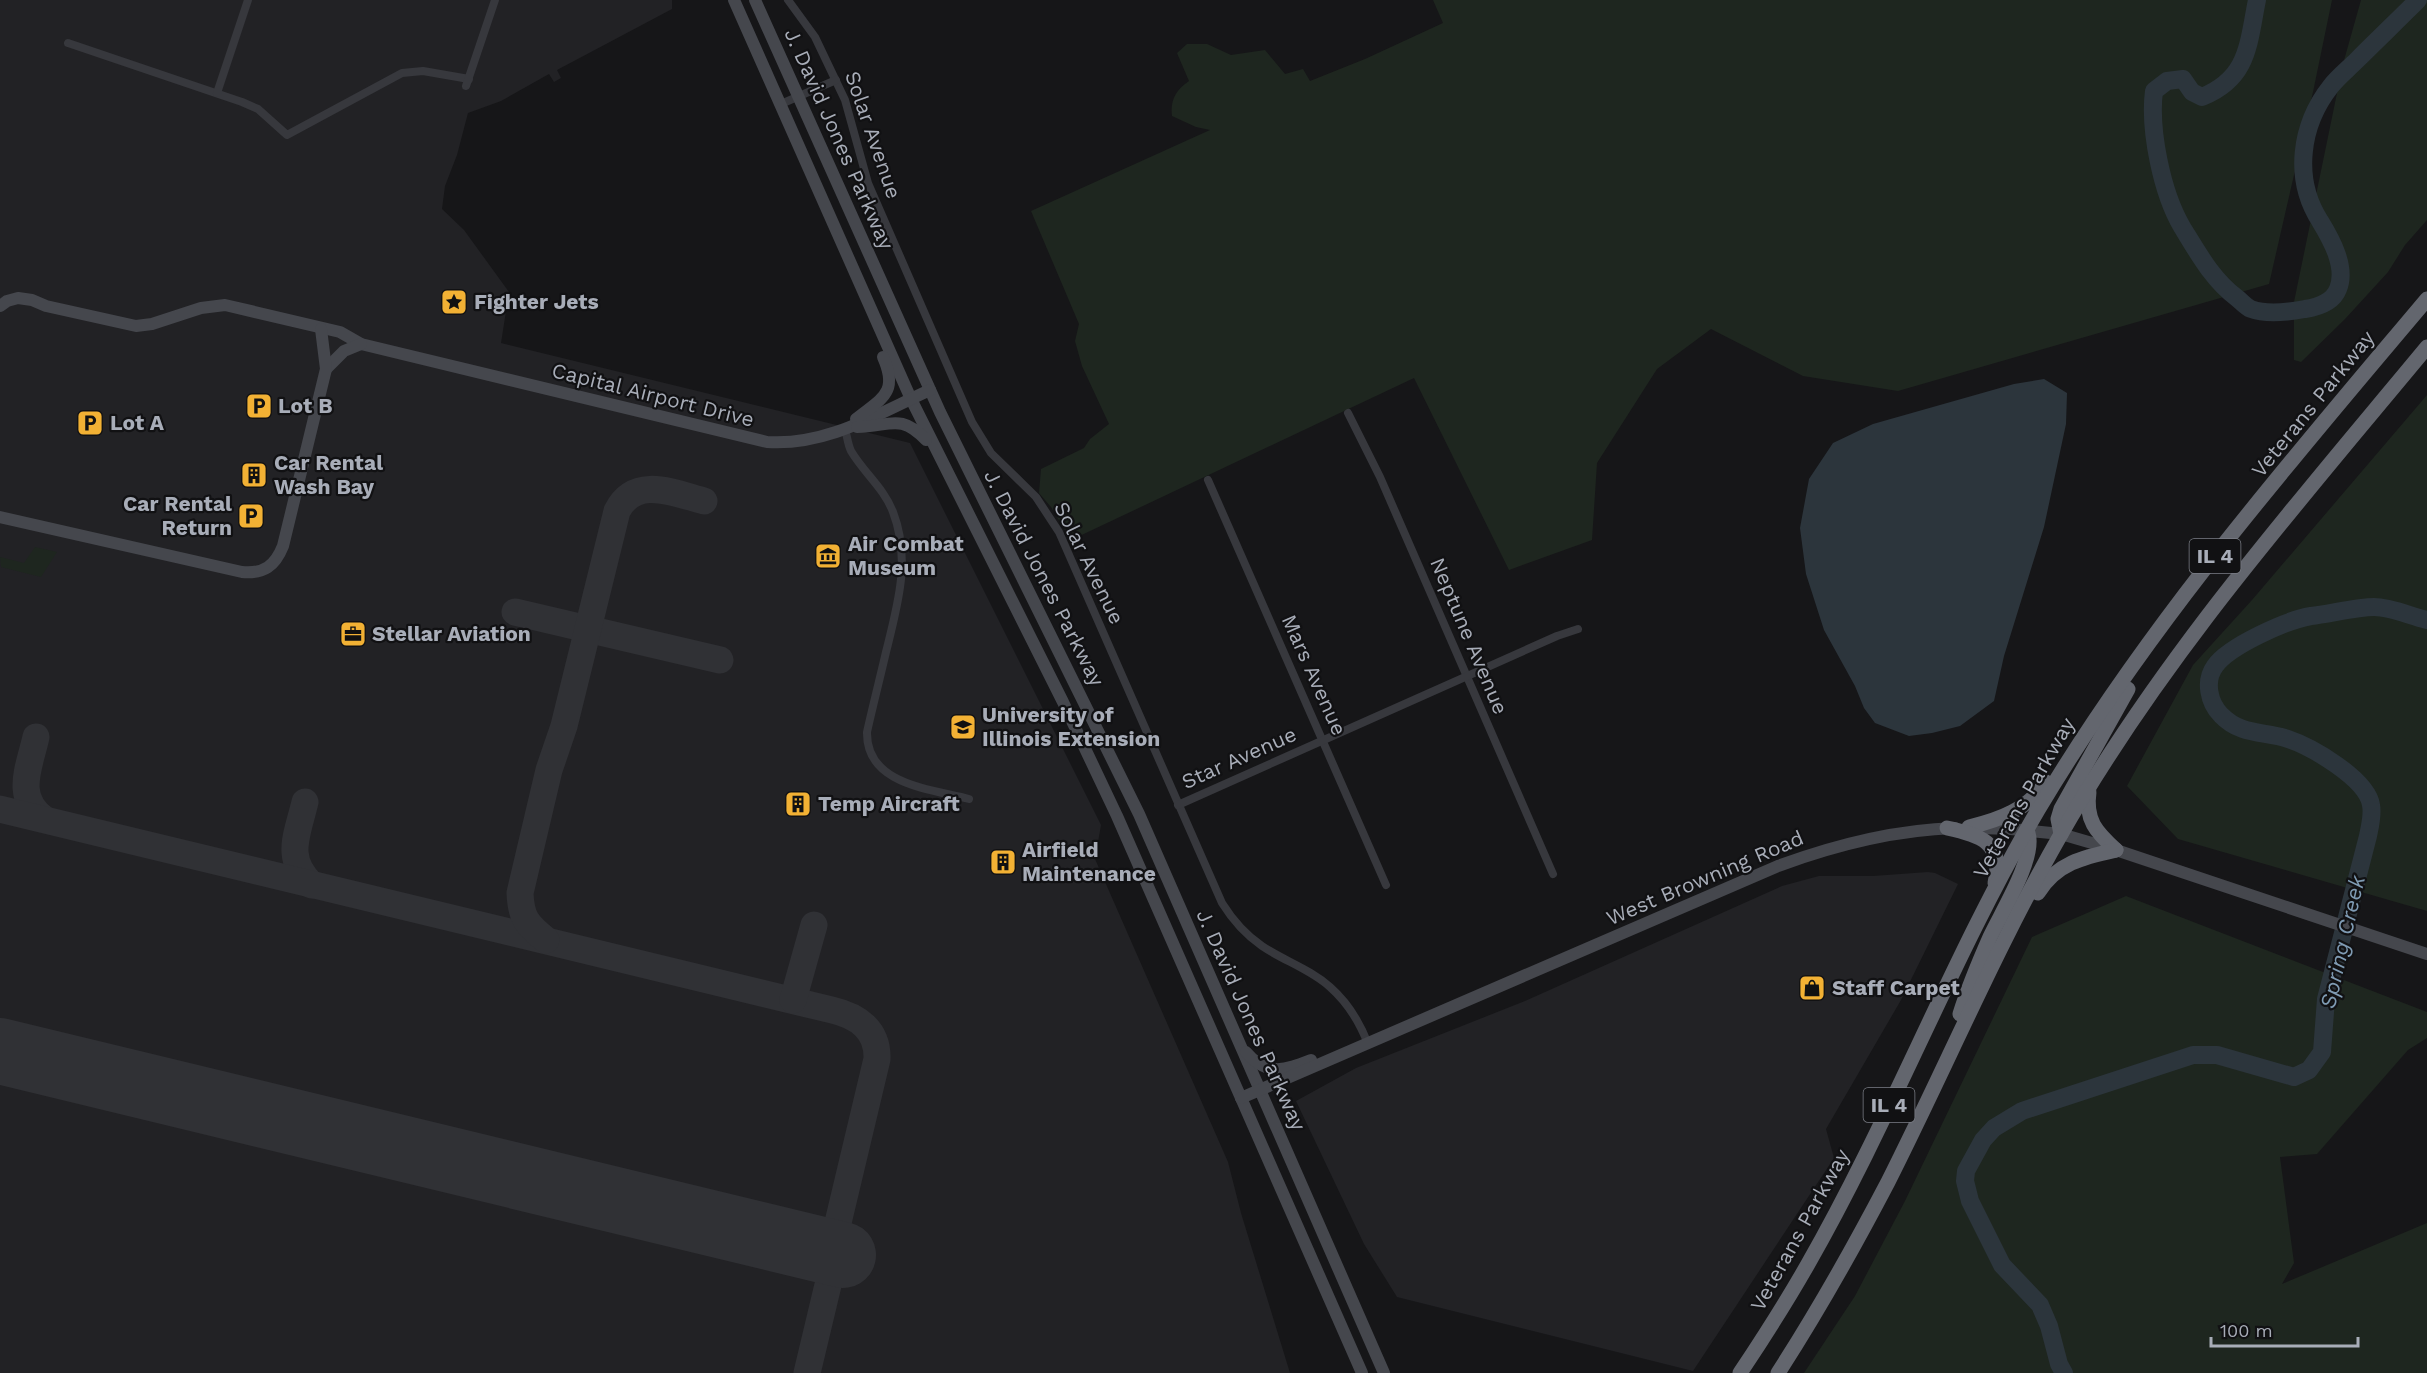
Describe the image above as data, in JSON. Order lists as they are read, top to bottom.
{
  "streets": {
    "highway": ["Veterans Parkway", "IL 4"],
    "main road": ["J. David Jones Parkway", "Capital Airport Drive", "West Browning Road"],
    "street": [
      "Solar Avenue",
      "Neptune Avenue",
      "Mars Avenue",
      "Star Avenue"
    ]
  },
  "crossings": [
    ["Solar Avenue", "Star Avenue"],
    ["Solar Avenue", "West Browning Road"],
    ["J. David Jones Parkway", "Capital Airport Drive"],
    ["J. David Jones Parkway", "West Browning Road"],
    ["Veterans Parkway", "West Browning Road"],
    ["IL 4", "West Browning Road"],
    ["Neptune Avenue", "Star Avenue"],
    ["Mars Avenue", "Star Avenue"]
  ],
  "water": ["Spring Creek"],
  "places": {
    "place": ["Fighter Jets"],
    "parking": ["Lot B", "Lot A", "Car Rental Return"],
    "building": ["Car Rental Wash Bay", "Temp Aircraft", "Airfield Maintenance"],
    "museum": ["Air Combat Museum"],
    "office": ["Stellar Aviation"],
    "school or university": ["University of Illinois Extension"],
    "shop": ["Staff Carpet"]
  },
  "scale_bar": "100 m"
}
